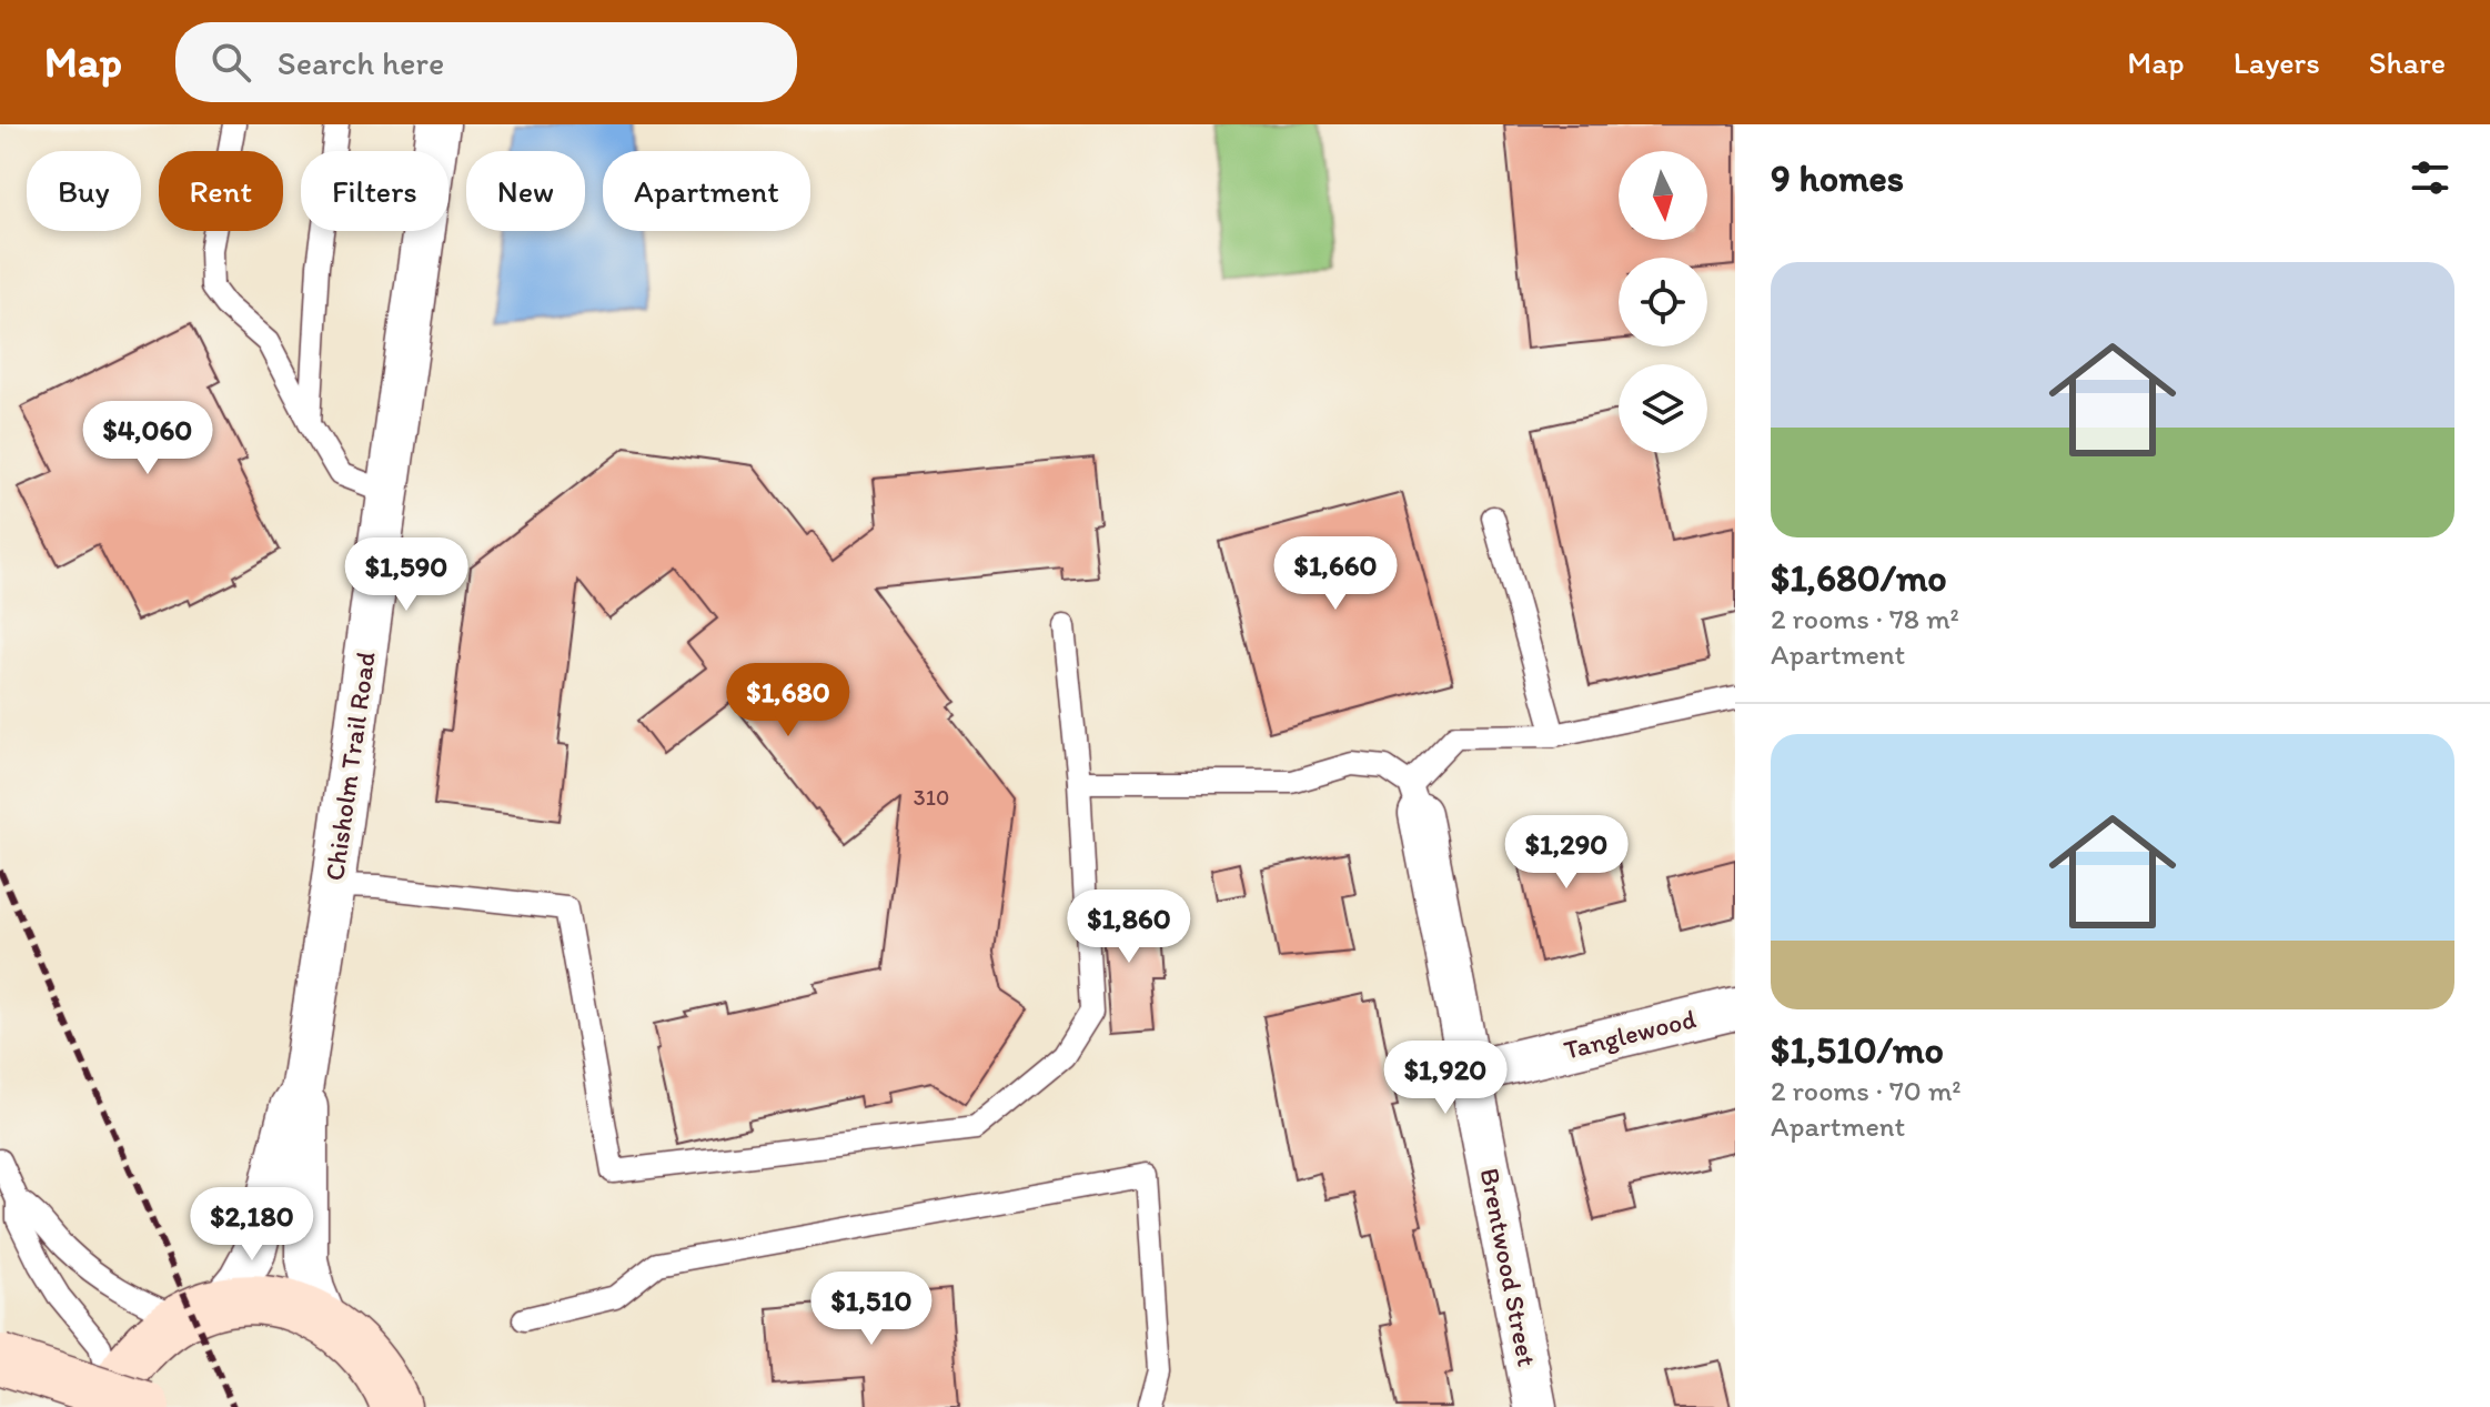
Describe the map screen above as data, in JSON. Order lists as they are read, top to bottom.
{
  "streets": {
    "street": ["Chisholm Trail Road", "Tanglewood", "Brentwood Street"]
  },
  "crossings": [
    ["Tanglewood", "Brentwood Street"]
  ],
  "house_numbers": ["310"],
  "north": "bottom",
  "page": {
    "header": "Map",
    "search": "Search here",
    "nav": ["Map", "Layers", "Share"],
    "heading": "9 homes",
    "chip": [
      "Buy",
      "Rent",
      "Filters",
      "New",
      "Apartment"
    ],
    "list": [
      {
        "name": "$1,680/mo",
        "note": "2 rooms · 78 m² · Apartment"
      },
      {
        "name": "$1,510/mo",
        "note": "2 rooms · 70 m² · Apartment"
      }
    ],
    "price": [
      "$4,060",
      "$1,660",
      "$1,590",
      "$1,680",
      "$1,290",
      "$1,860",
      "$1,920",
      "$2,180",
      "$1,510"
    ]
  }
}
